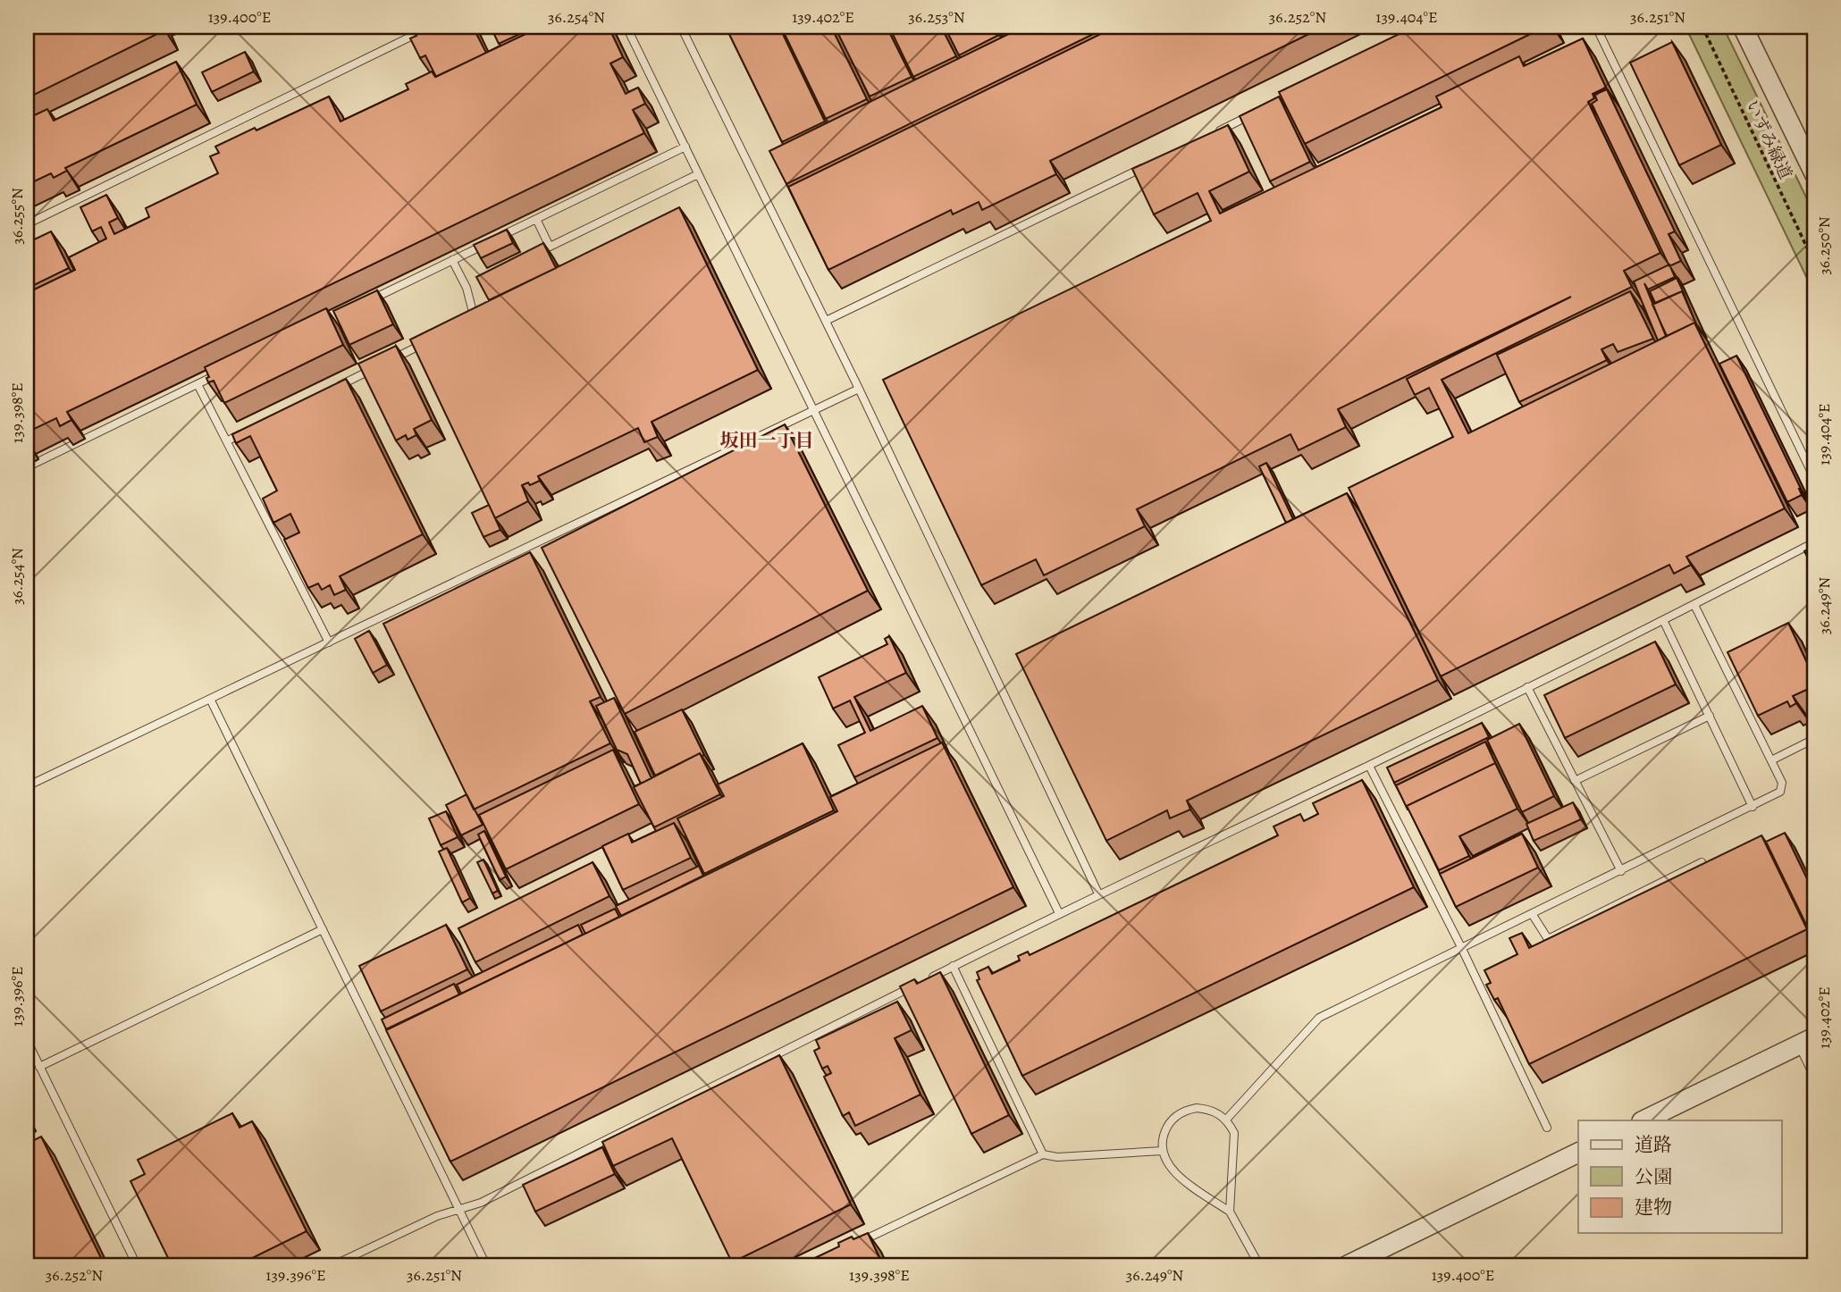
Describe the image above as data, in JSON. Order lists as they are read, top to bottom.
{
  "streets": {
    "path": ["いずみ緑道"]
  },
  "districts": ["坂田一丁目"],
  "legend": ["道路", "公園", "建物"],
  "coordinates": [
    "139.400°E",
    "36.254°N",
    "139.402°E",
    "36.253°N",
    "36.252°N",
    "139.404°E",
    "36.251°N",
    "36.255°N",
    "36.250°N",
    "139.398°E",
    "36.249°N",
    "139.396°E"
  ]
}
